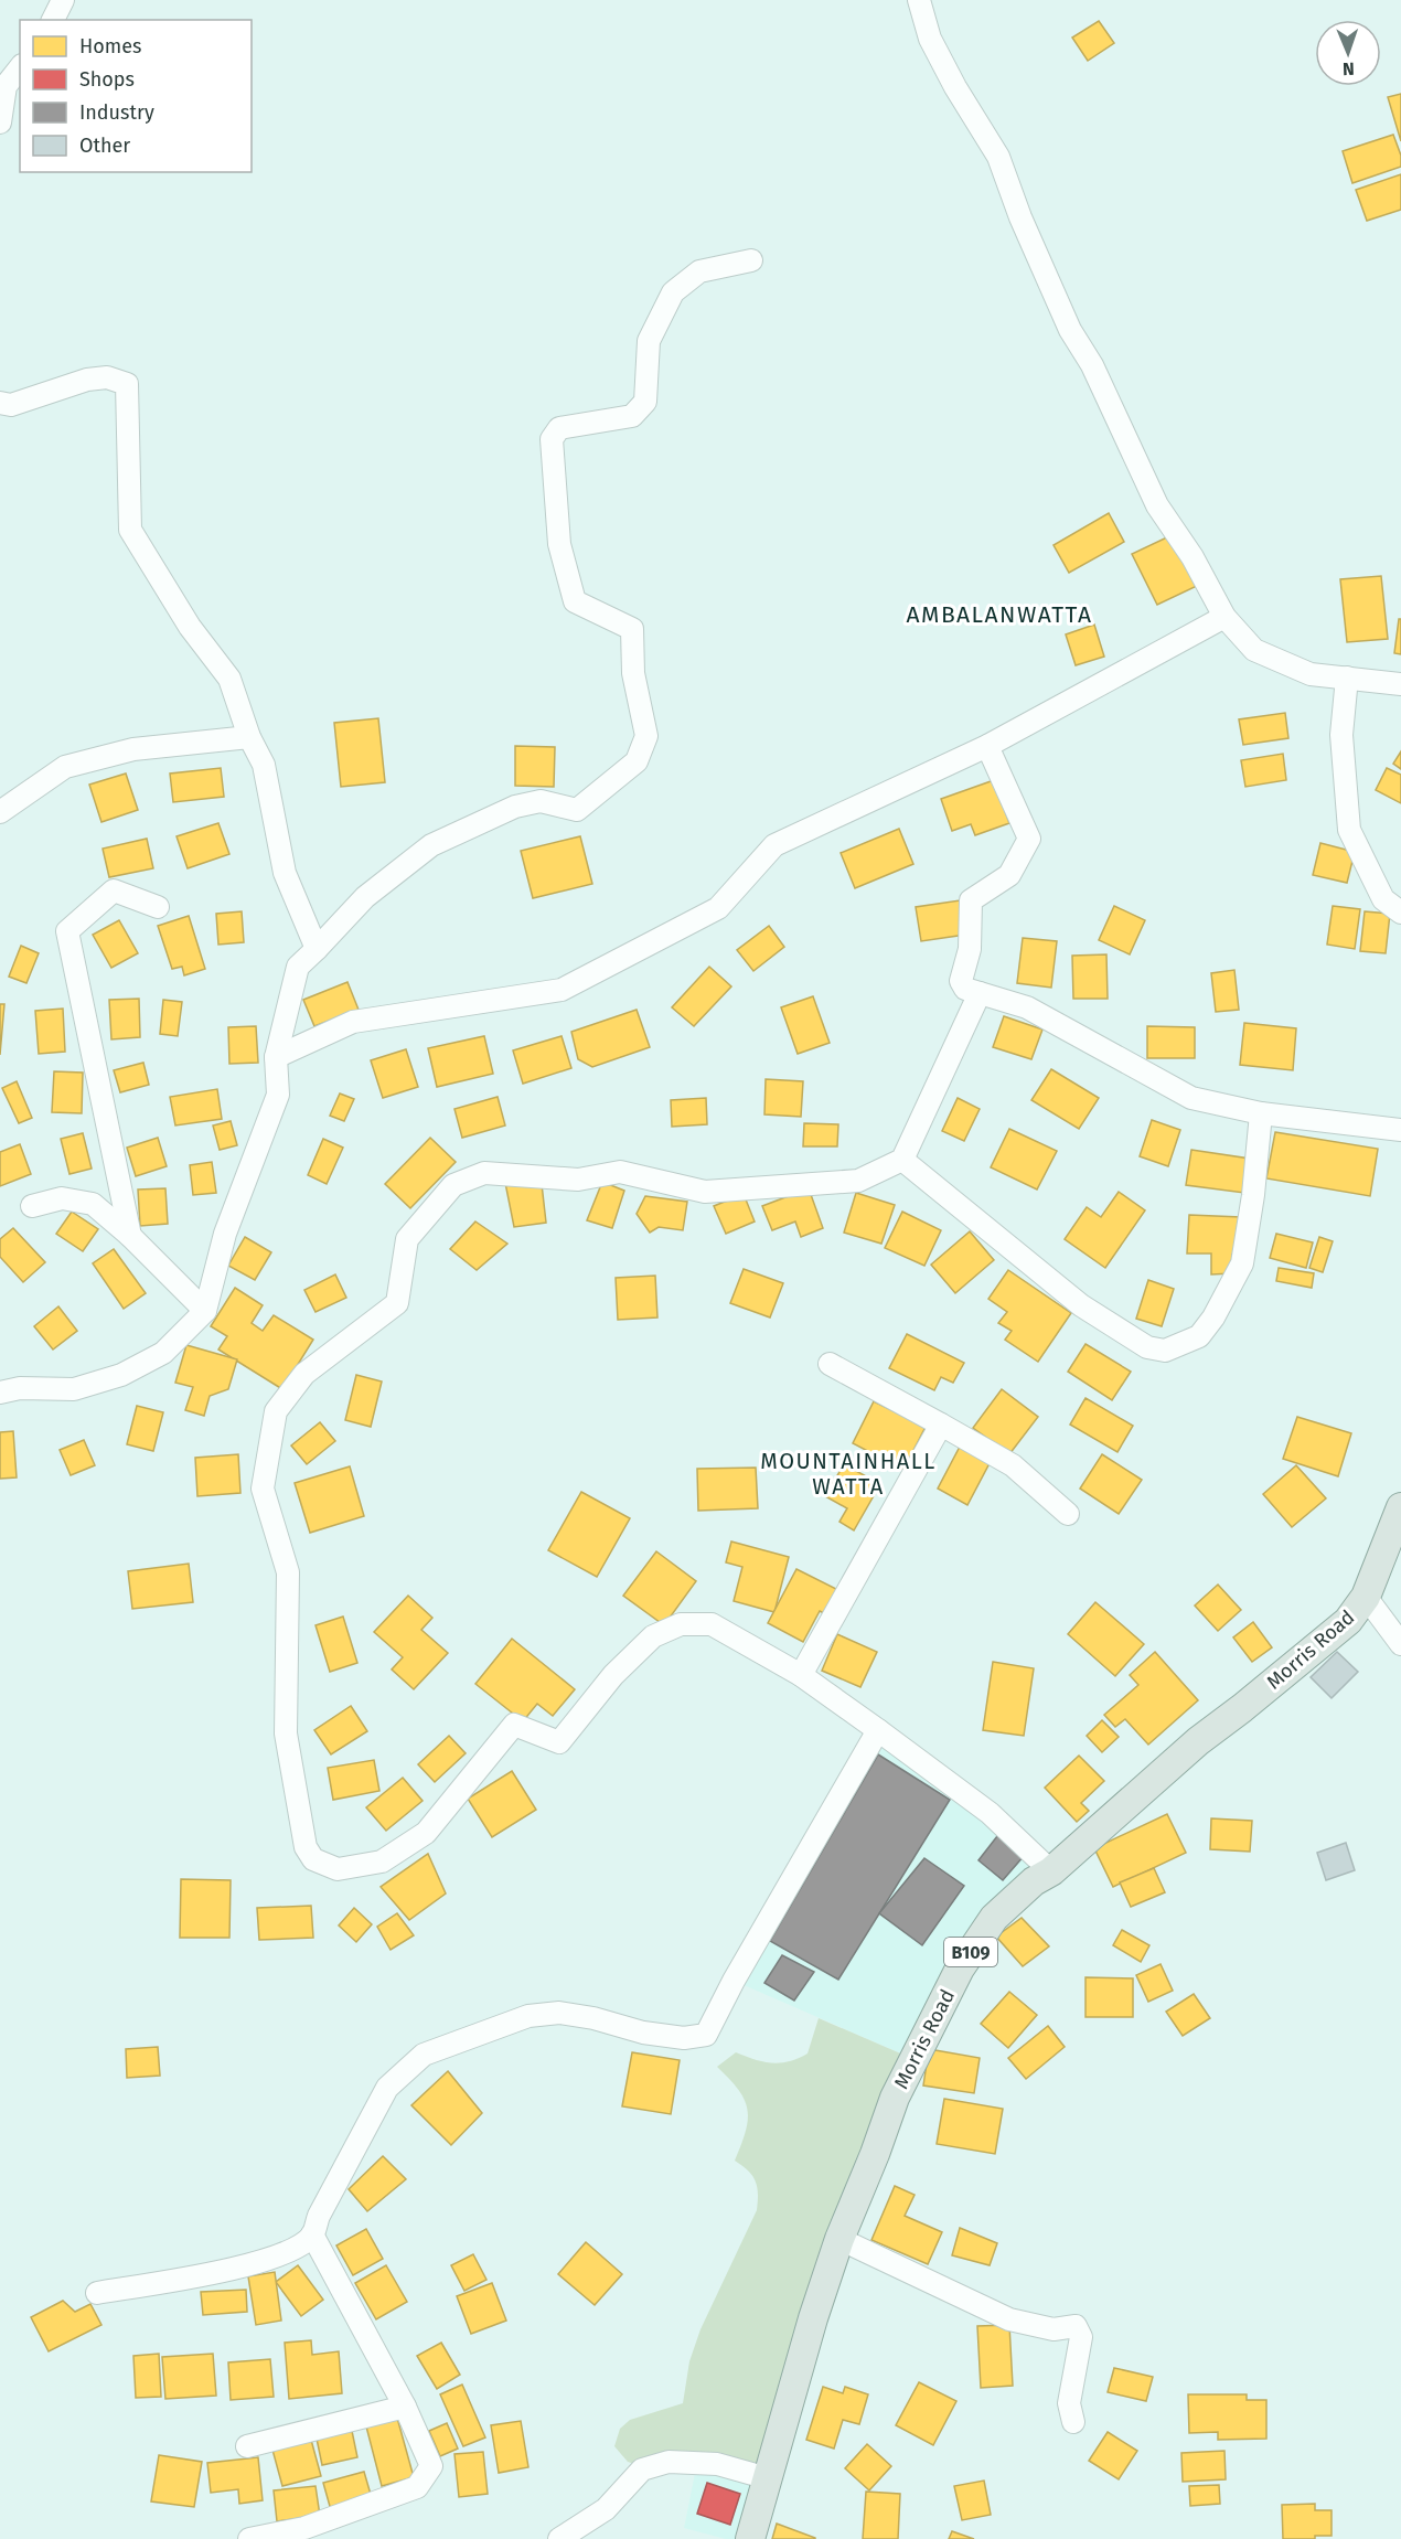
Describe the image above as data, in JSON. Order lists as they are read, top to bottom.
{
  "streets": {
    "main road": ["Morris Road", "B109"]
  },
  "districts": ["AMBALANWATTA", "MOUNTAINHALL WATTA"],
  "legend": [
    "Homes",
    "Shops",
    "Industry",
    "Other"
  ],
  "north": "bottom"
}
